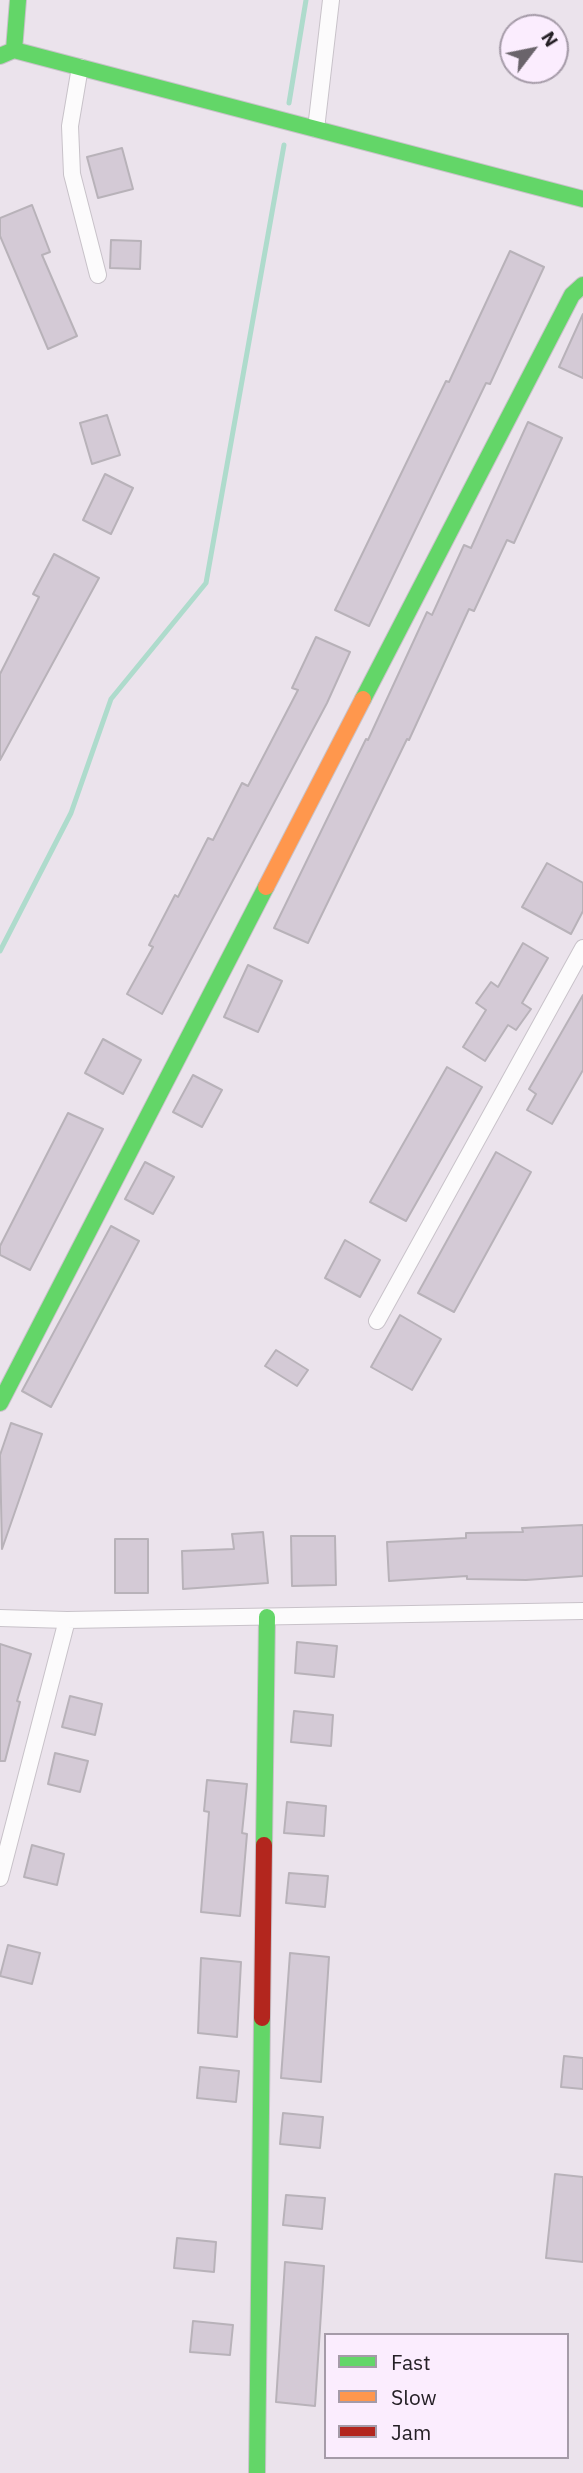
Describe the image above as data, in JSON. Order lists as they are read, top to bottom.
{
  "legend": ["Fast", "Slow", "Jam"],
  "north": "top right"
}
